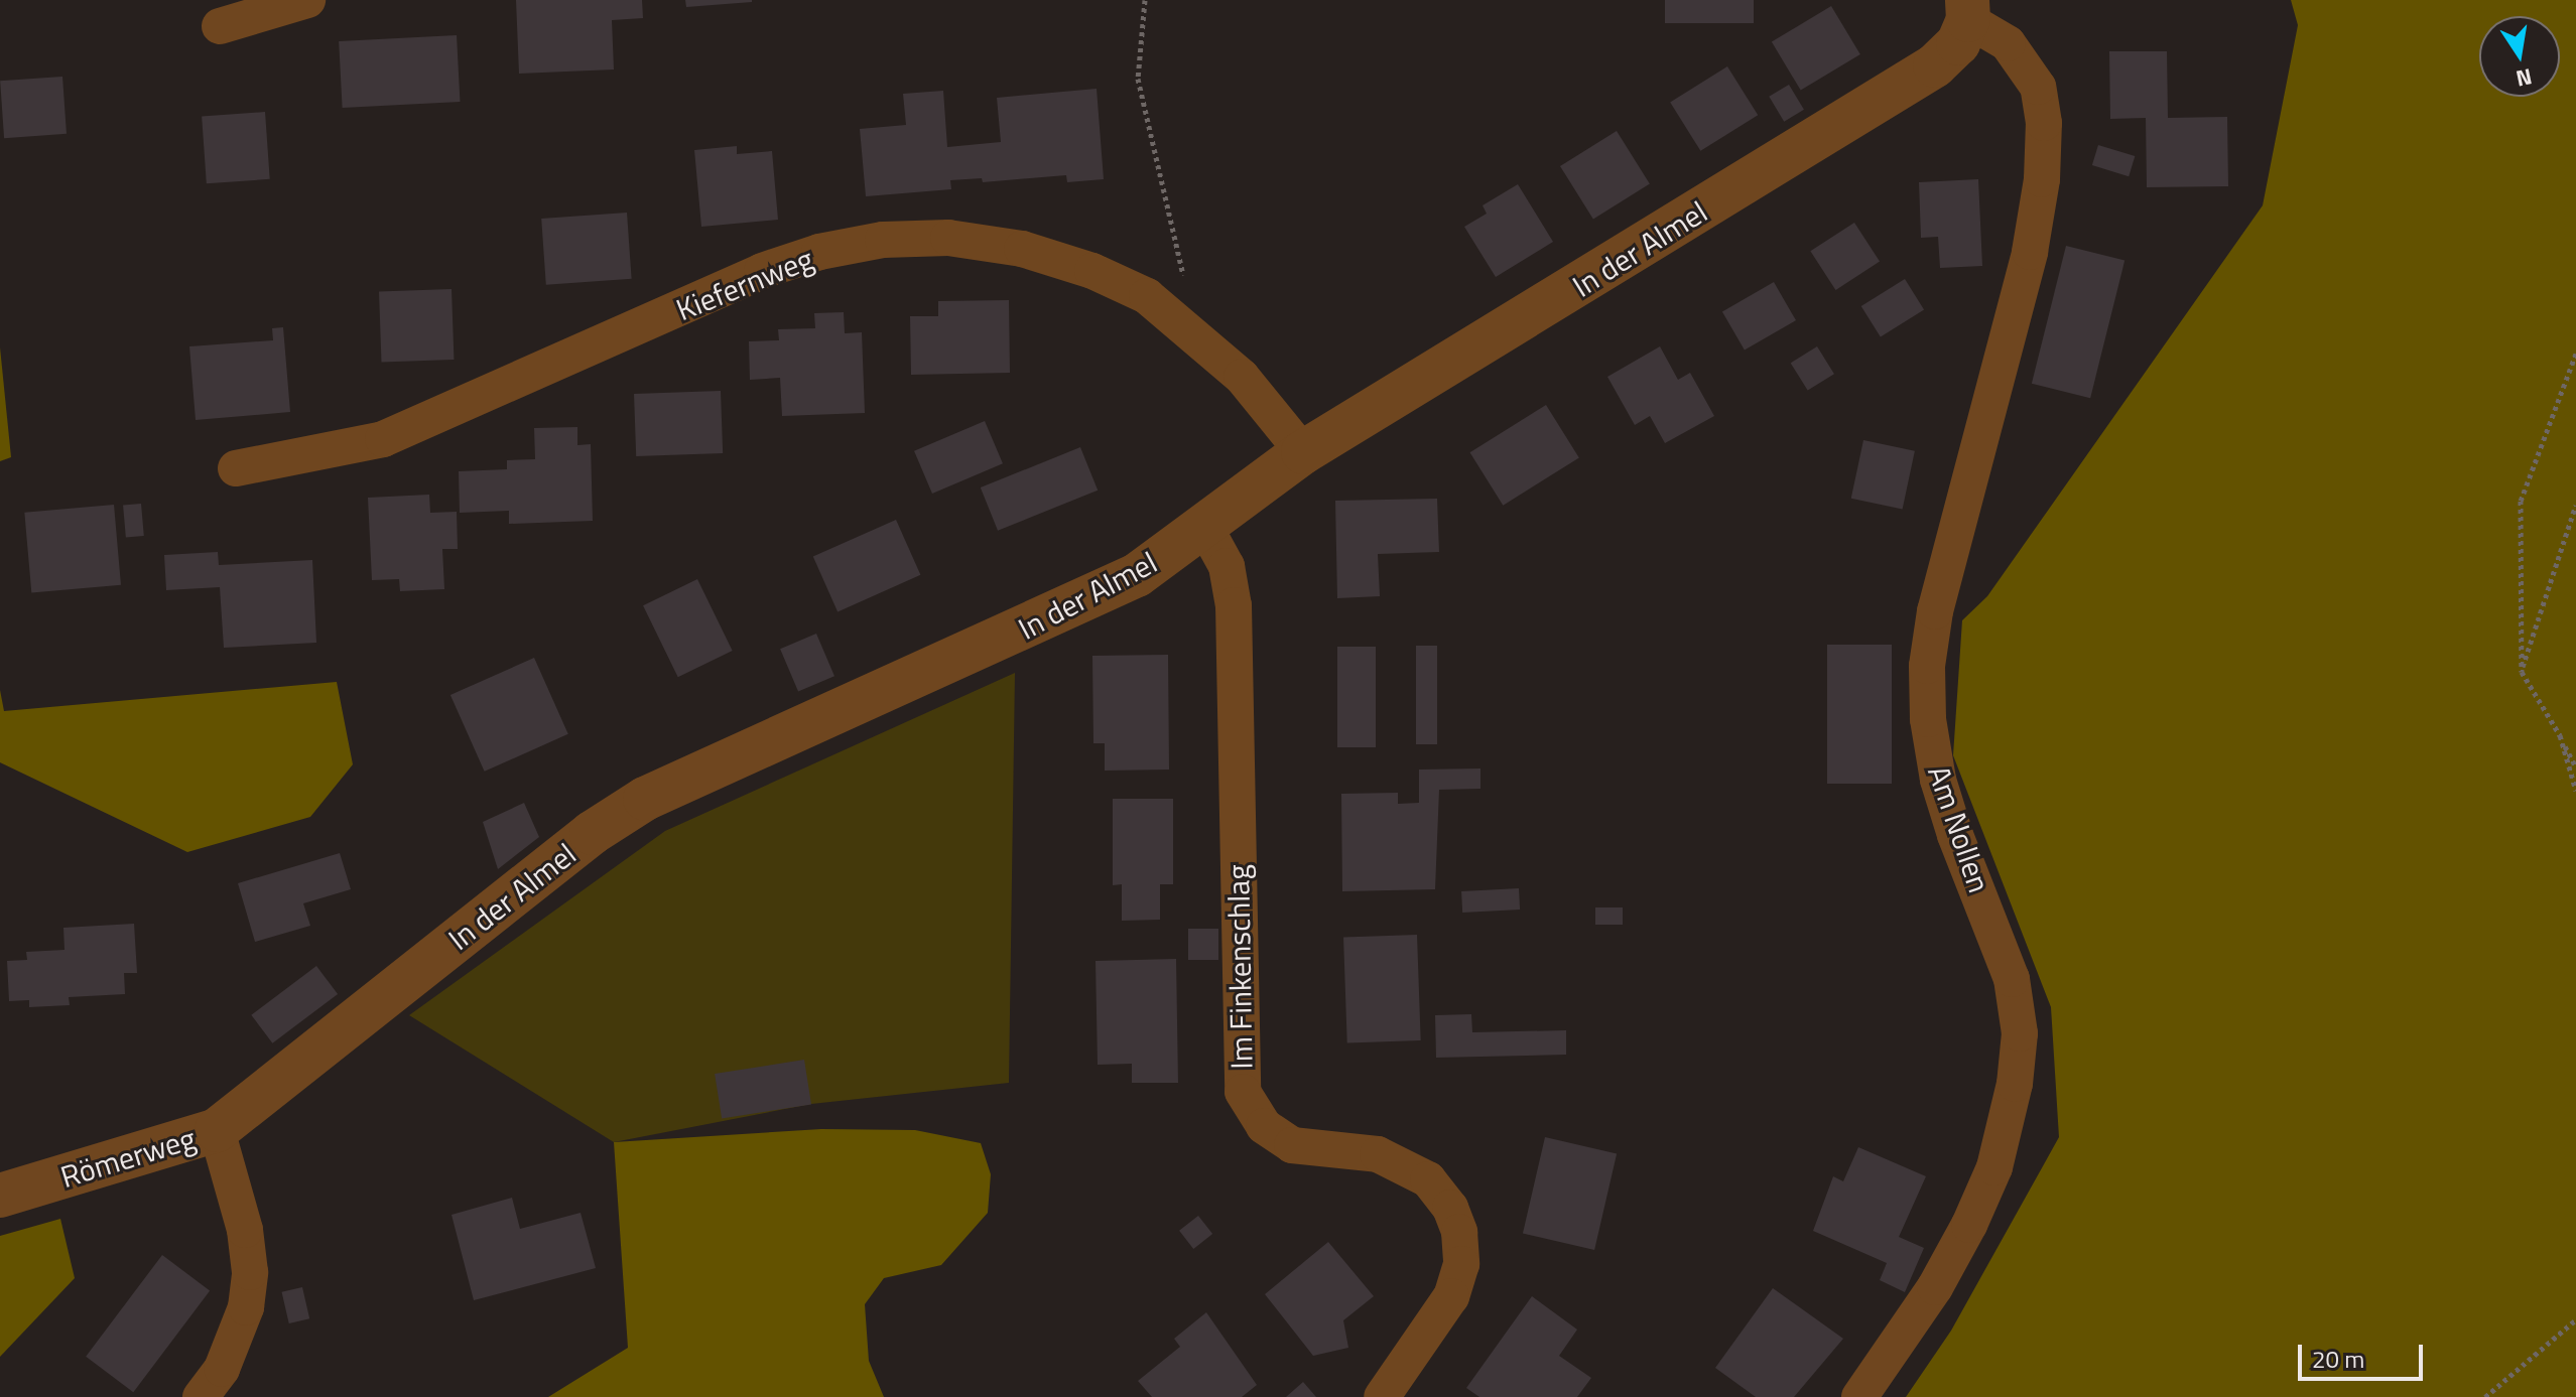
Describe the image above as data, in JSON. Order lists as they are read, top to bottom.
{
  "streets": {
    "street": [
      "In der Almel",
      "Kiefernweg",
      "Am Nollen",
      "Im Finkenschlag",
      "Römerweg"
    ]
  },
  "crossings": [
    ["In der Almel", "Kiefernweg"],
    ["In der Almel", "Am Nollen"],
    ["In der Almel", "Im Finkenschlag"],
    ["In der Almel", "Römerweg"]
  ],
  "scale_bar": "20 m",
  "north": "bottom"
}
